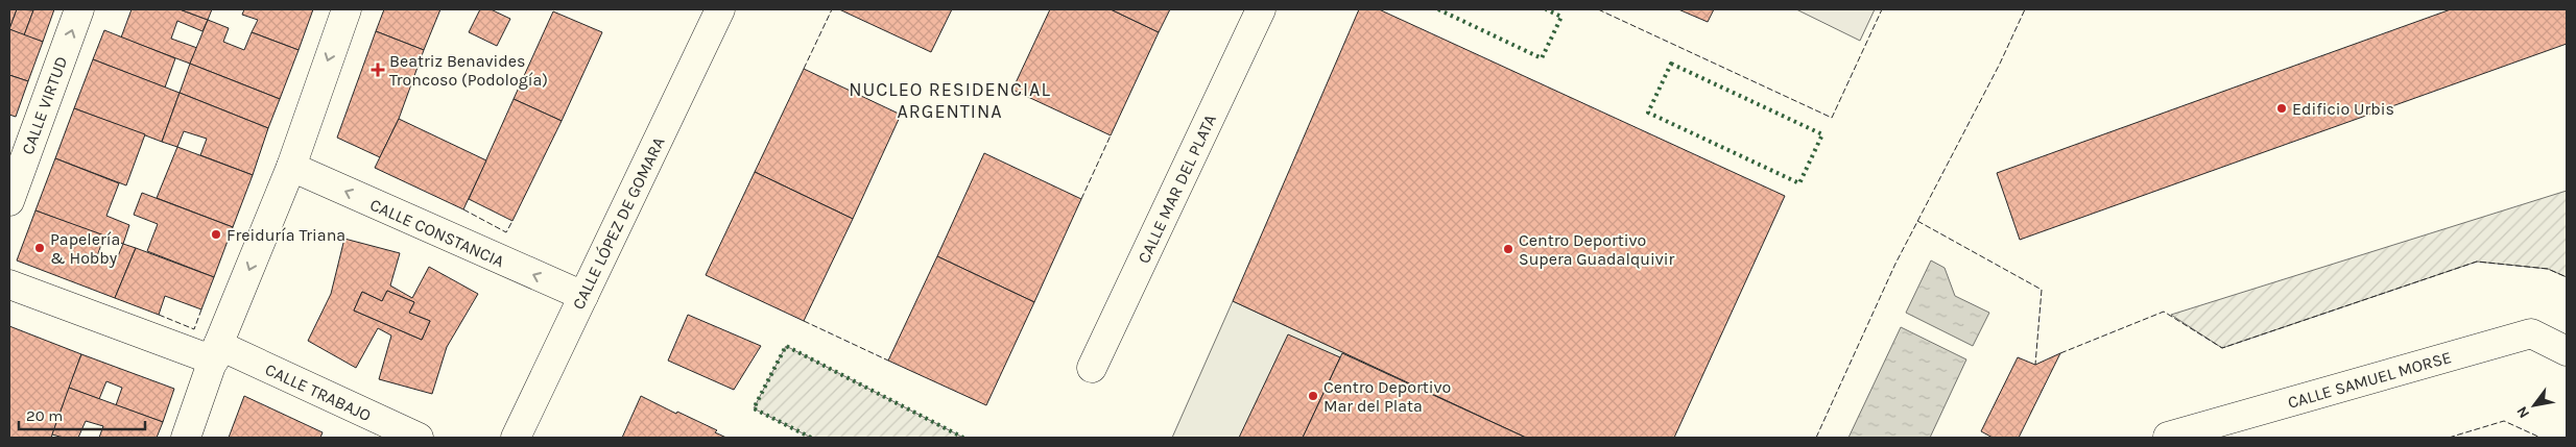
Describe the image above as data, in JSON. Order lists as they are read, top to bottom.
{
  "streets": {
    "street": [
      "CALLE VIRTUD",
      "CALLE MAR DEL PLATA",
      "CALLE LÓPEZ DE GOMARA",
      "CALLE CONSTANCIA",
      "CALLE SAMUEL MORSE",
      "CALLE TRABAJO"
    ]
  },
  "crossings": [
    ["CALLE LÓPEZ DE GOMARA", "CALLE CONSTANCIA"]
  ],
  "one_way": ["CALLE CONSTANCIA"],
  "districts": ["NUCLEO RESIDENCIAL ARGENTINA"],
  "places": {
    "health": ["Beatriz Benavides Troncoso (Podología)"],
    "other": [
      "Edificio Urbis",
      "Freiduría Triana",
      "Papelería & Hobby",
      "Centro Deportivo Supera Guadalquivir",
      "Centro Deportivo Mar del Plata"
    ]
  },
  "scale_bar": "20 m",
  "north": "bottom left"
}
